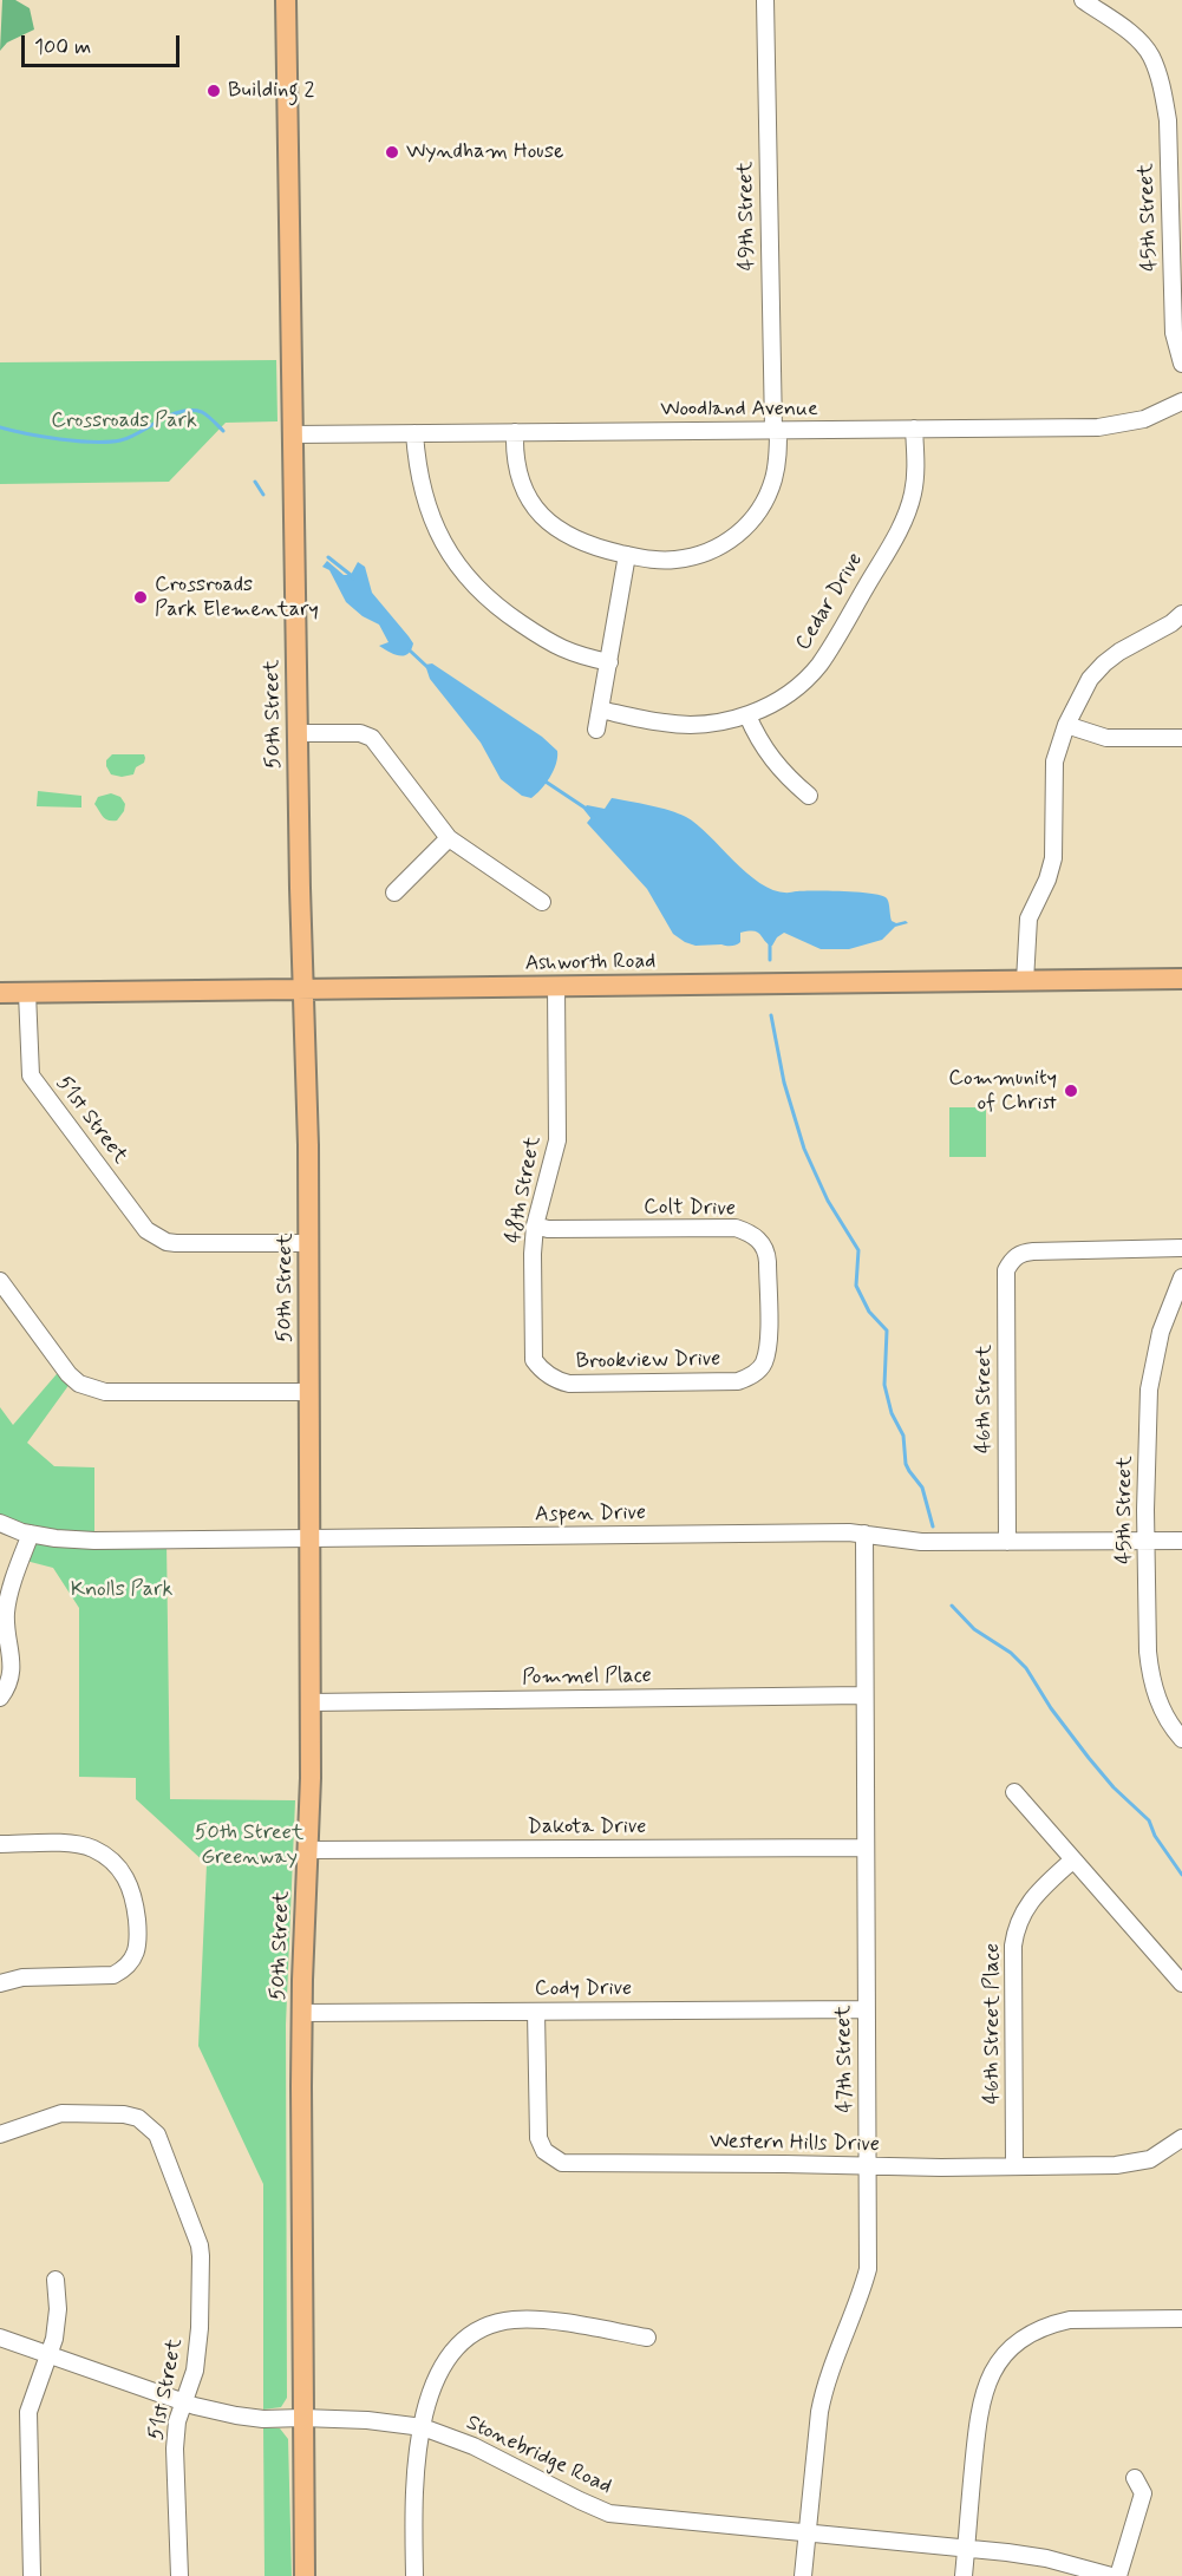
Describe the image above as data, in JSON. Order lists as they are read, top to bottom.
{
  "streets": {
    "main road": ["50th Street", "Ashworth Road"],
    "street": [
      "49th Street",
      "45th Street",
      "Woodland Avenue",
      "Cedar Drive",
      "51st Street",
      "48th Street",
      "Colt Drive",
      "Brookview Drive",
      "46th Street",
      "Aspen Drive",
      "Pommel Place",
      "Dakota Drive",
      "Cody Drive",
      "46th Street Place",
      "47th Street",
      "Western Hills Drive",
      "Stonebridge Road"
    ]
  },
  "crossings": [
    ["49th Street", "Woodland Avenue"],
    ["45th Street", "Aspen Drive"],
    ["Woodland Avenue", "Cedar Drive"],
    ["Woodland Avenue", "50th Street"],
    ["50th Street", "Ashworth Road"],
    ["50th Street", "51st Street"],
    ["50th Street", "Aspen Drive"],
    ["50th Street", "Pommel Place"],
    ["50th Street", "Dakota Drive"],
    ["50th Street", "Cody Drive"],
    ["50th Street", "Stonebridge Road"],
    ["Ashworth Road", "51st Street"],
    ["Ashworth Road", "48th Street"],
    ["51st Street", "Stonebridge Road"],
    ["48th Street", "Colt Drive"],
    ["48th Street", "Brookview Drive"],
    ["Colt Drive", "Brookview Drive"],
    ["46th Street", "Aspen Drive"],
    ["Aspen Drive", "47th Street"],
    ["Pommel Place", "47th Street"],
    ["Dakota Drive", "47th Street"],
    ["Cody Drive", "47th Street"],
    ["Cody Drive", "Western Hills Drive"],
    ["46th Street Place", "Western Hills Drive"],
    ["47th Street", "Western Hills Drive"],
    ["47th Street", "Stonebridge Road"]
  ],
  "parks": ["Crossroads Park", "Knolls Park", "50th Street Greenway"],
  "places": [
    "Building 2",
    "Wyndham House",
    "Crossroads Park Elementary",
    "Community of Christ"
  ],
  "scale_bar": "100 m"
}
